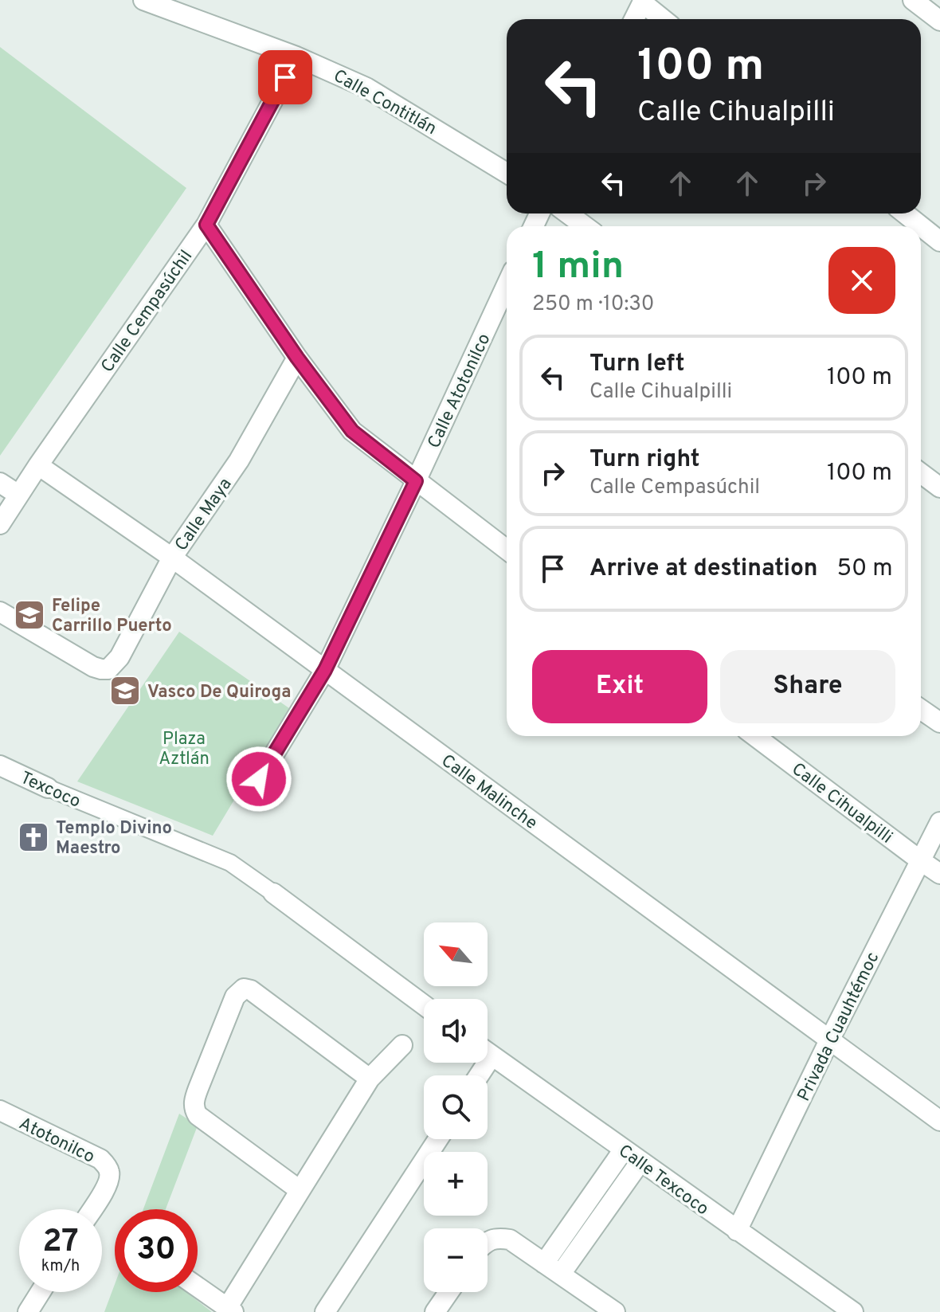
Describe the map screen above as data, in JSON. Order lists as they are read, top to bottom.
{
  "streets": {
    "street": [
      "Calle Contitlán",
      "Calle Cempasúchil",
      "Calle Atotonilco",
      "Calle Maya",
      "Texcoco",
      "Calle Malinche",
      "Calle Cihualpilli",
      "Privada Cuauhtémoc",
      "Atotonilco",
      "Calle Texcoco"
    ]
  },
  "crossings": [
    ["Calle Contitlán", "Calle Cempasúchil"],
    ["Calle Cempasúchil", "Calle Malinche"],
    ["Calle Atotonilco", "Calle Malinche"],
    ["Calle Maya", "Calle Malinche"],
    ["Calle Malinche", "Privada Cuauhtémoc"],
    ["Calle Cihualpilli", "Privada Cuauhtémoc"],
    ["Privada Cuauhtémoc", "Calle Texcoco"]
  ],
  "parks": ["Plaza Aztlán"],
  "places": {
    "school or university": ["Felipe Carrillo Puerto", "Vasco De Quiroga"],
    "church": ["Templo Divino Maestro"]
  },
  "north": "top left",
  "page": {
    "turn": ["100 m", "Calle Cihualpilli"],
    "heading": ["1 min", "250 m · 10:30"],
    "list": [
      {
        "name": "Turn left",
        "note": "Calle Cihualpilli",
        "value": "100 m"
      },
      {
        "name": "Turn right",
        "note": "Calle Cempasúchil",
        "value": "100 m"
      },
      {
        "name": "Arrive at destination",
        "value": "50 m"
      }
    ],
    "buttons": ["Exit", "Share"],
    "map_buttons": ["+", "−"],
    "speed": "27 km/h",
    "limit": "30"
  }
}
